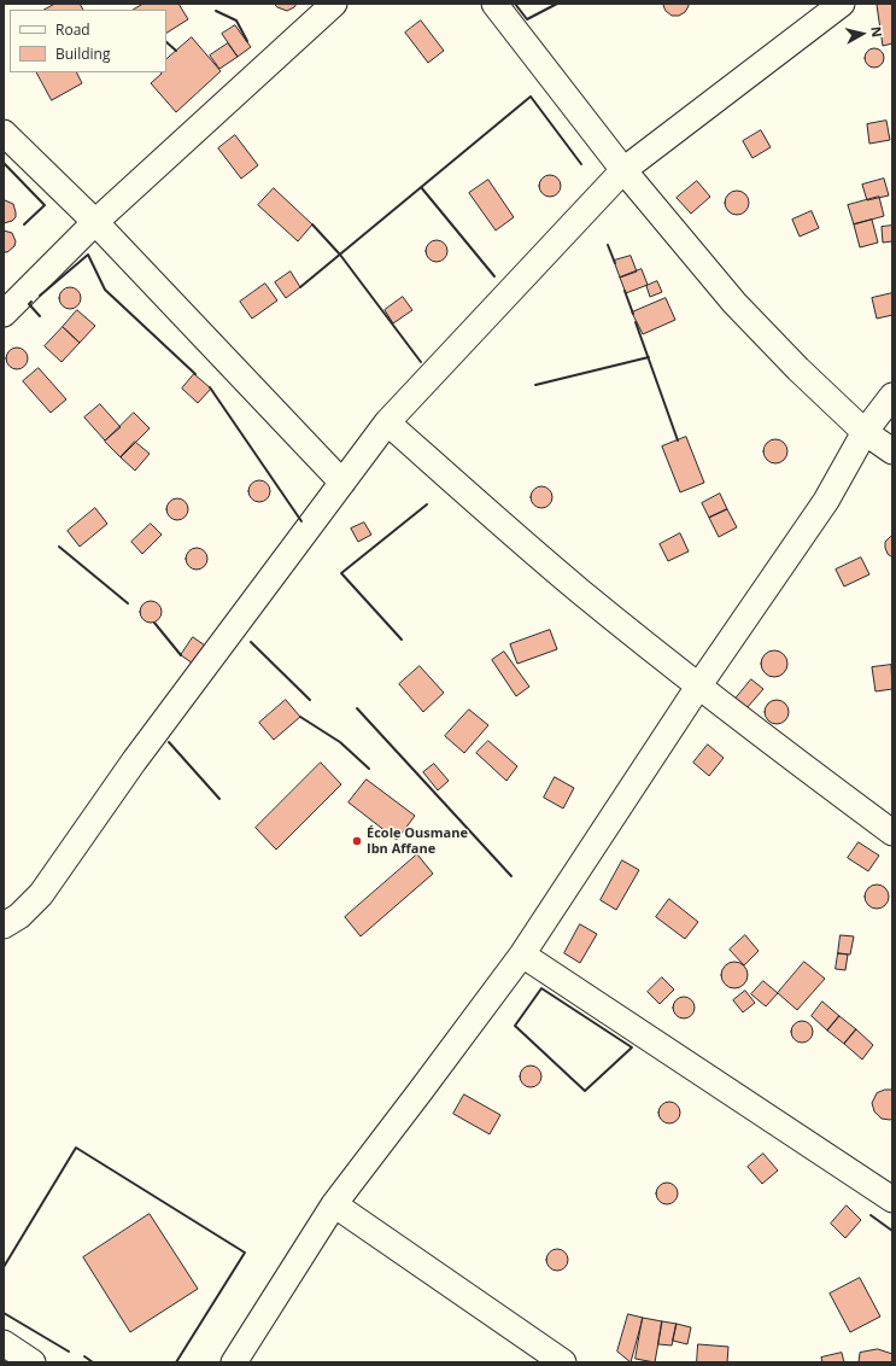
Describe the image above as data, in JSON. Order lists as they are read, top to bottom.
{
  "places": ["École Ousmane Ibn Affane"],
  "legend": ["Road", "Building"],
  "north": "right"
}
